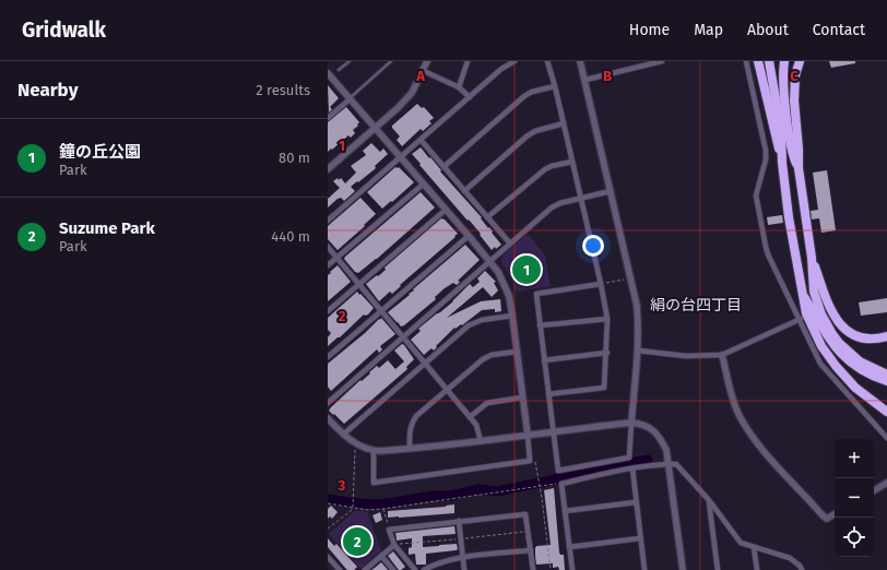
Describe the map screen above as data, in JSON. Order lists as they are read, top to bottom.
{
  "districts": ["絹の台四丁目"],
  "page": {
    "header": "Gridwalk",
    "nav": [
      "Home",
      "Map",
      "About",
      "Contact"
    ],
    "heading": ["Nearby", "2 results"],
    "list": [
      {
        "mark": "1",
        "name": "鐘の丘公園",
        "note": "Park",
        "value": "80 m"
      },
      {
        "mark": "2",
        "name": "Suzume Park",
        "note": "Park",
        "value": "440 m"
      }
    ],
    "pins": ["1", "2"],
    "map_buttons": ["+", "−"]
  },
  "grid": {
    "columns": ["A", "B", "C"],
    "rows": ["1", "2", "3"]
  }
}
